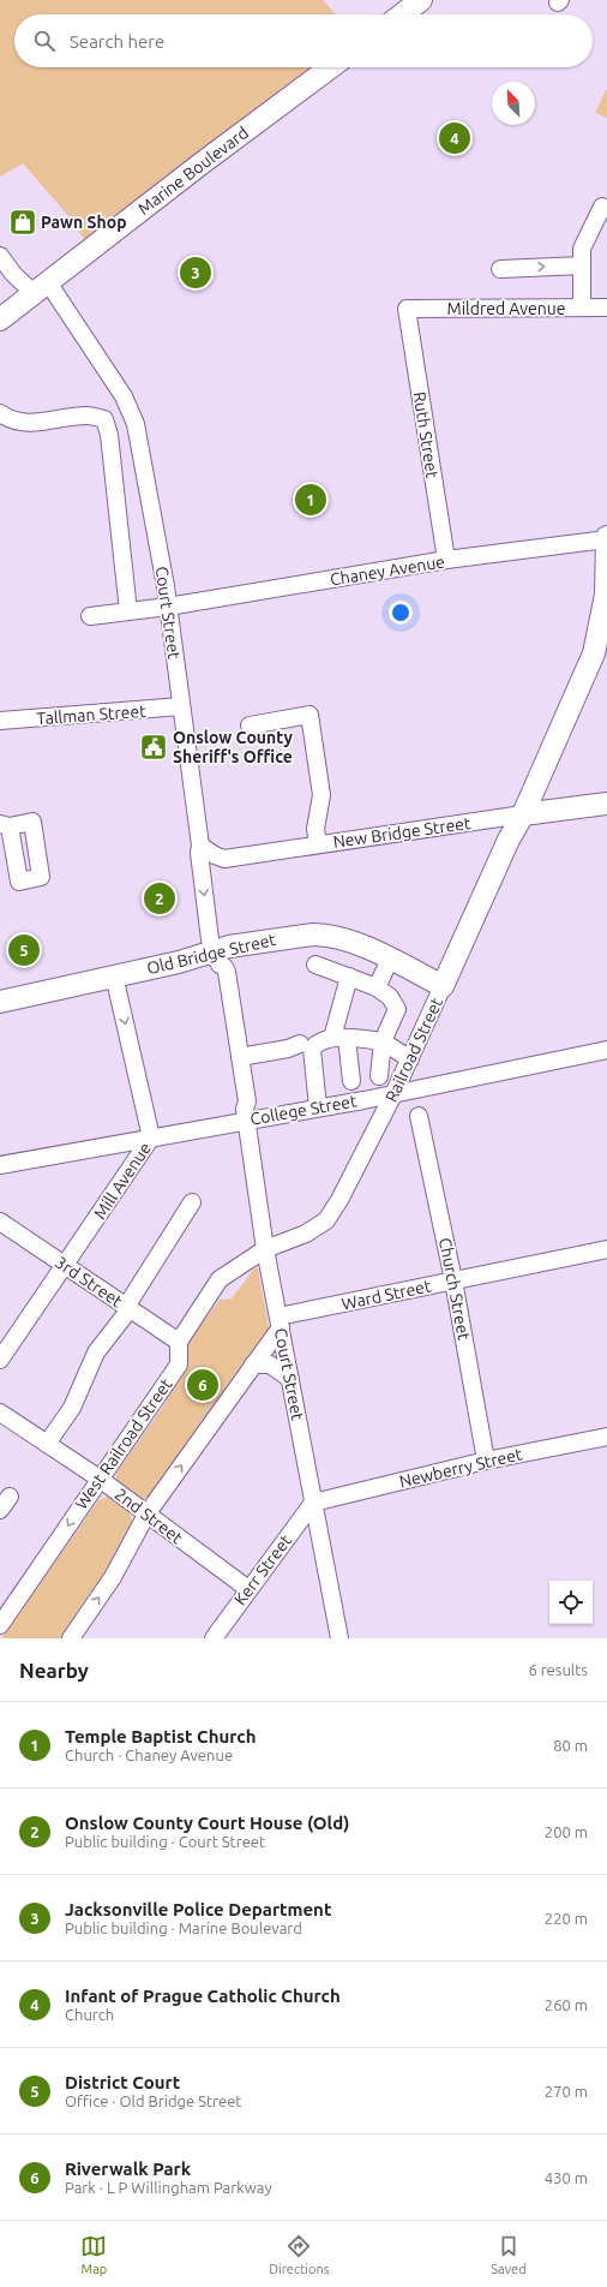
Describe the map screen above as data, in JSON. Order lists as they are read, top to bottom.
{
  "streets": {
    "main road": [
      "Marine Boulevard",
      "New Bridge Street",
      "Old Bridge Street",
      "Railroad Street"
    ],
    "street": [
      "Mildred Avenue",
      "Ruth Street",
      "Chaney Avenue",
      "Court Street",
      "Tallman Street",
      "College Street",
      "Mill Avenue",
      "3rd Street",
      "Church Street",
      "Ward Street",
      "West Railroad Street",
      "Newberry Street",
      "2nd Street",
      "Kerr Street"
    ]
  },
  "crossings": [
    ["Marine Boulevard", "Court Street"],
    ["Mildred Avenue", "Ruth Street"],
    ["Ruth Street", "Chaney Avenue"],
    ["Chaney Avenue", "Court Street"],
    ["Chaney Avenue", "Railroad Street"],
    ["Court Street", "Tallman Street"],
    ["Court Street", "New Bridge Street"],
    ["Court Street", "Old Bridge Street"],
    ["Court Street", "Railroad Street"],
    ["Court Street", "College Street"],
    ["Court Street", "Ward Street"],
    ["Court Street", "Newberry Street"],
    ["Court Street", "Kerr Street"],
    ["New Bridge Street", "Railroad Street"],
    ["Old Bridge Street", "Railroad Street"],
    ["Old Bridge Street", "Mill Avenue"],
    ["Railroad Street", "College Street"],
    ["College Street", "Mill Avenue"],
    ["Mill Avenue", "3rd Street"],
    ["3rd Street", "West Railroad Street"],
    ["Church Street", "Ward Street"],
    ["Church Street", "Newberry Street"],
    ["West Railroad Street", "2nd Street"],
    ["Newberry Street", "Kerr Street"],
    ["2nd Street", "Kerr Street"]
  ],
  "one_way": ["Mill Avenue"],
  "places": {
    "shop": ["Pawn Shop"],
    "public building": ["Onslow County Sheriff's Office"]
  },
  "north": "top left",
  "page": {
    "search": "Search here",
    "pins": [
      "4",
      "3",
      "1",
      "2",
      "5",
      "6"
    ],
    "heading": ["Nearby", "6 results"],
    "list": [
      {
        "mark": "1",
        "name": "Temple Baptist Church",
        "note": "Church · Chaney Avenue",
        "value": "80 m"
      },
      {
        "mark": "2",
        "name": "Onslow County Court House (Old)",
        "note": "Public building · Court Street",
        "value": "200 m"
      },
      {
        "mark": "3",
        "name": "Jacksonville Police Department",
        "note": "Public building · Marine Boulevard",
        "value": "220 m"
      },
      {
        "mark": "4",
        "name": "Infant of Prague Catholic Church",
        "note": "Church",
        "value": "260 m"
      },
      {
        "mark": "5",
        "name": "District Court",
        "note": "Office · Old Bridge Street",
        "value": "270 m"
      },
      {
        "mark": "6",
        "name": "Riverwalk Park",
        "note": "Park · L P Willingham Parkway",
        "value": "430 m"
      }
    ],
    "nav": ["Map", "Directions", "Saved"]
  }
}
